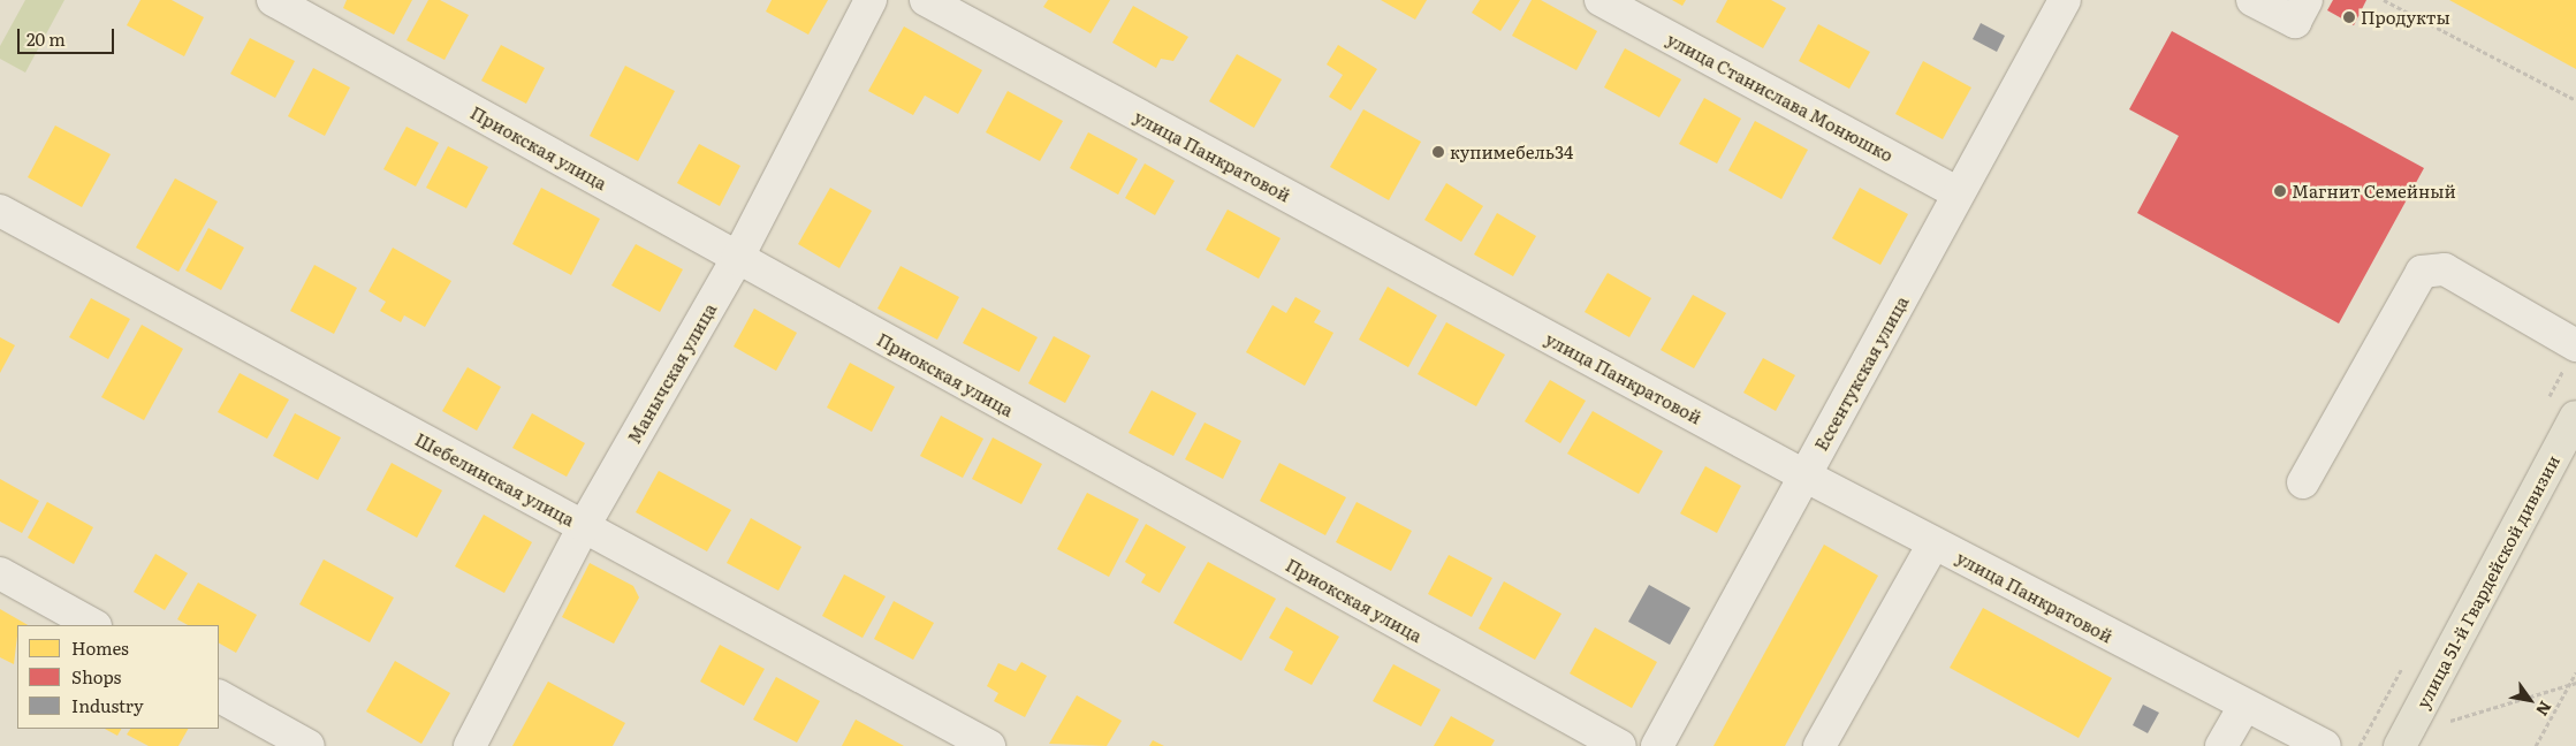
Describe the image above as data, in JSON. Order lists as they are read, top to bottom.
{
  "streets": {
    "main road": ["улица 51-й Гвардейской дивизии"],
    "street": [
      "улица Станислава Монюшко",
      "Приокская улица",
      "улица Панкратовой",
      "Манычская улица",
      "Ессентукская улица",
      "Шебелинская улица"
    ]
  },
  "crossings": [
    ["улица Станислава Монюшко", "Ессентукская улица"],
    ["Приокская улица", "Манычская улица"],
    ["улица Панкратовой", "Ессентукская улица"],
    ["Манычская улица", "Шебелинская улица"]
  ],
  "places": ["Продукты", "купимебель34", "Магнит Семейный"],
  "legend": ["Homes", "Shops", "Industry"],
  "scale_bar": "20 m",
  "north": "bottom right"
}
